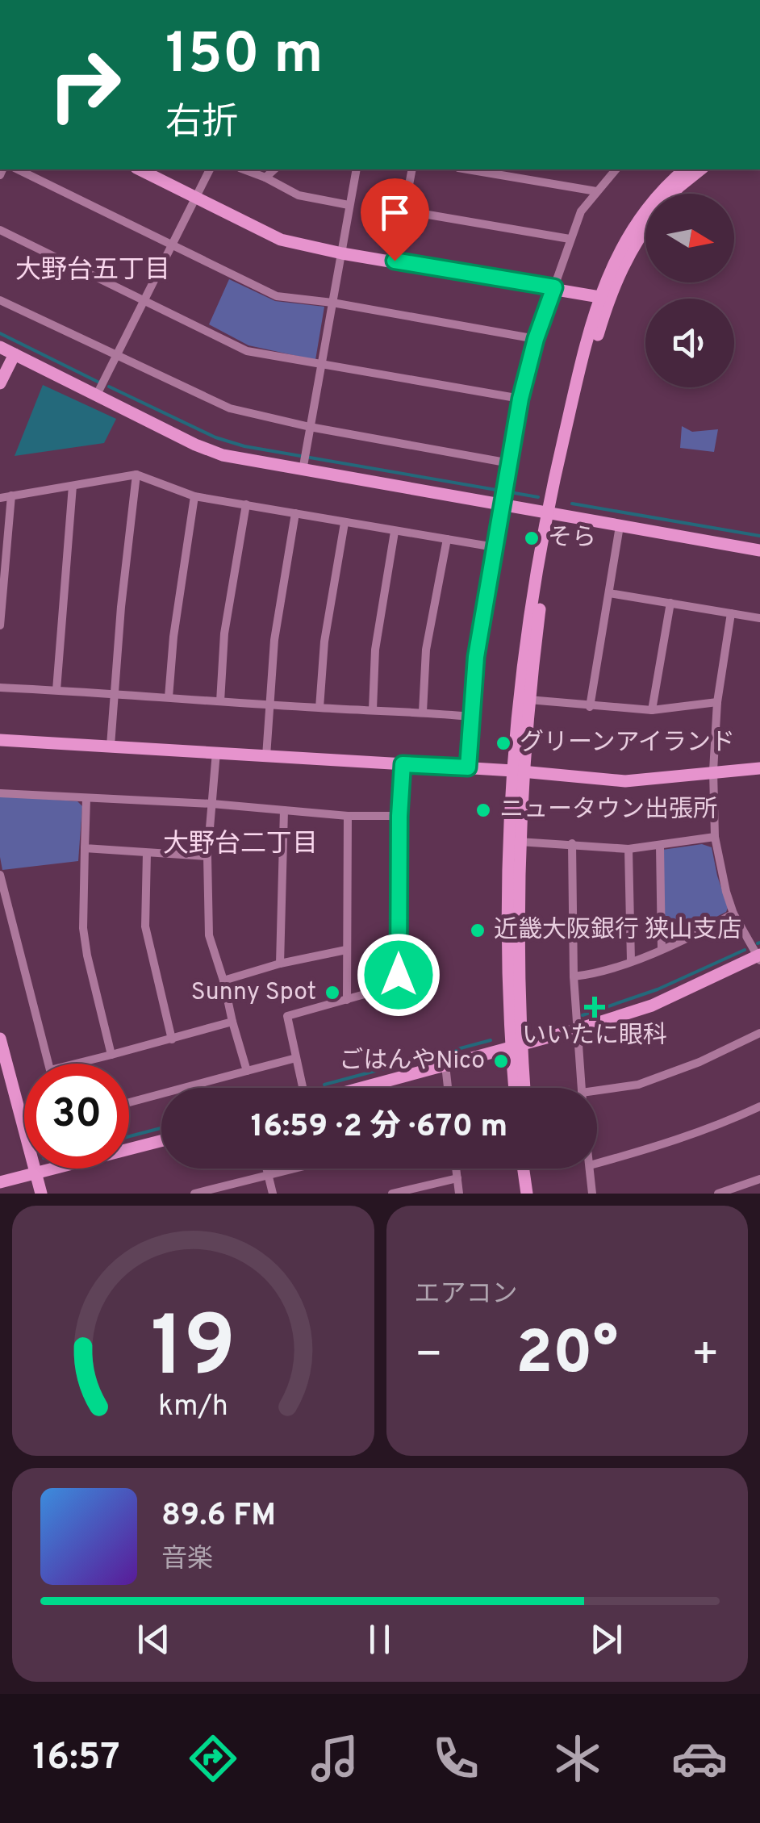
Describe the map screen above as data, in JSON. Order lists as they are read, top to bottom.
{
  "districts": ["大野台五丁目", "大野台二丁目"],
  "places": {
    "other": [
      "そら",
      "グリーンアイランド",
      "ニュータウン出張所",
      "近畿大阪銀行 狭山支店",
      "Sunny Spot",
      "ごはんやNico"
    ],
    "health": ["いいたに眼科"]
  },
  "north": "right",
  "page": {
    "turn": ["150 m", "右折"],
    "limit": "30",
    "trip": "16:59 · 2 分 · 670 m",
    "tile": "エアコン",
    "heat": ["−", "20°", "+"],
    "song": ["89.6 FM", "音楽"],
    "tabs": "16:57",
    "gauge": ["19", "km/h"]
  }
}
